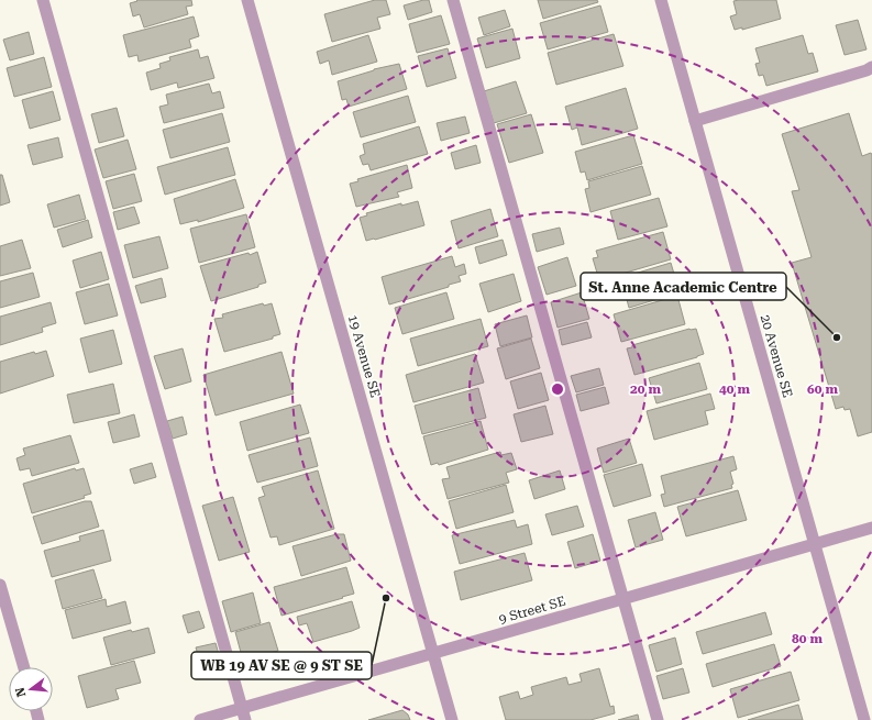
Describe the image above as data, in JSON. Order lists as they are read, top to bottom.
{
  "streets": {
    "street": ["19 Avenue SE", "20 Avenue SE", "9 Street SE"]
  },
  "crossings": [
    ["19 Avenue SE", "9 Street SE"],
    ["20 Avenue SE", "9 Street SE"]
  ],
  "places": ["St. Anne Academic Centre", "WB 19 AV SE @ 9 ST SE"],
  "north": "left",
  "rings": [
    "20 m",
    "40 m",
    "60 m",
    "80 m"
  ]
}
